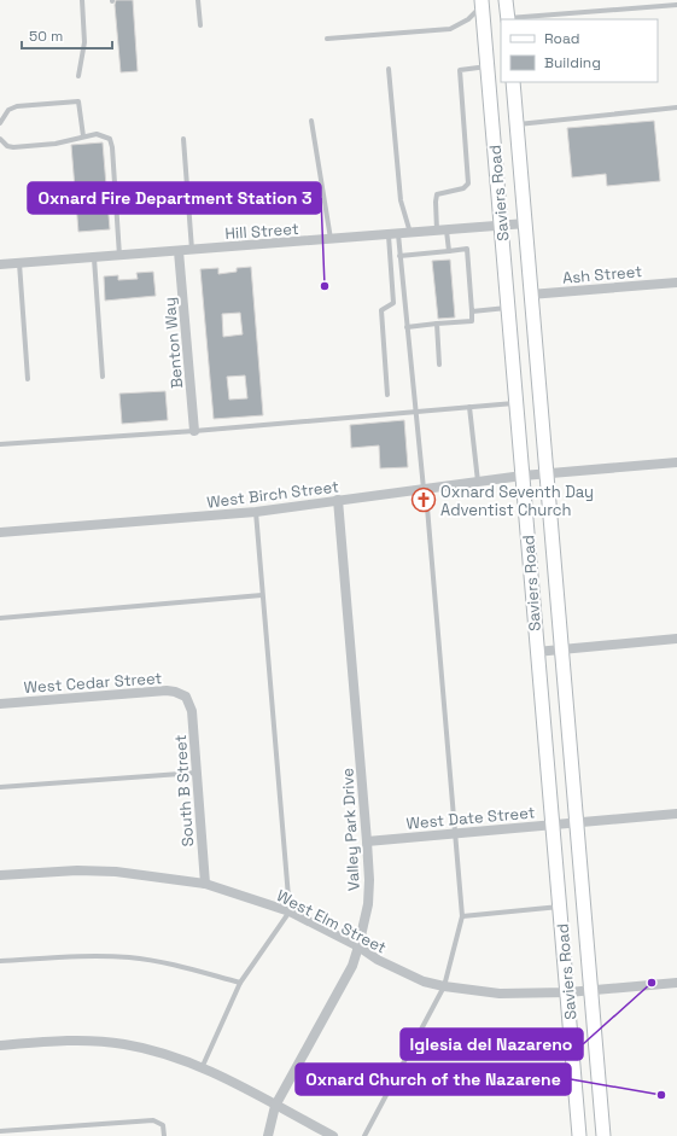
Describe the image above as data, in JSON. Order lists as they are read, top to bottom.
{
  "streets": {
    "main road": ["Saviers Road"],
    "street": [
      "Hill Street",
      "Ash Street",
      "Benton Way",
      "West Birch Street",
      "West Cedar Street",
      "South B Street",
      "West Date Street",
      "Valley Park Drive",
      "West Elm Street"
    ]
  },
  "crossings": [
    ["Saviers Road", "Hill Street"],
    ["Saviers Road", "Ash Street"],
    ["Saviers Road", "West Birch Street"],
    ["Saviers Road", "West Date Street"],
    ["Saviers Road", "West Elm Street"],
    ["Hill Street", "Benton Way"],
    ["West Birch Street", "Valley Park Drive"],
    ["West Cedar Street", "South B Street"],
    ["South B Street", "West Elm Street"],
    ["West Date Street", "Valley Park Drive"],
    ["Valley Park Drive", "West Elm Street"]
  ],
  "places": {
    "other": ["Oxnard Fire Department Station 3", "Iglesia del Nazareno", "Oxnard Church of the Nazarene"],
    "church": ["Oxnard Seventh Day Adventist Church"]
  },
  "legend": ["Road", "Building"],
  "scale_bar": "50 m"
}
